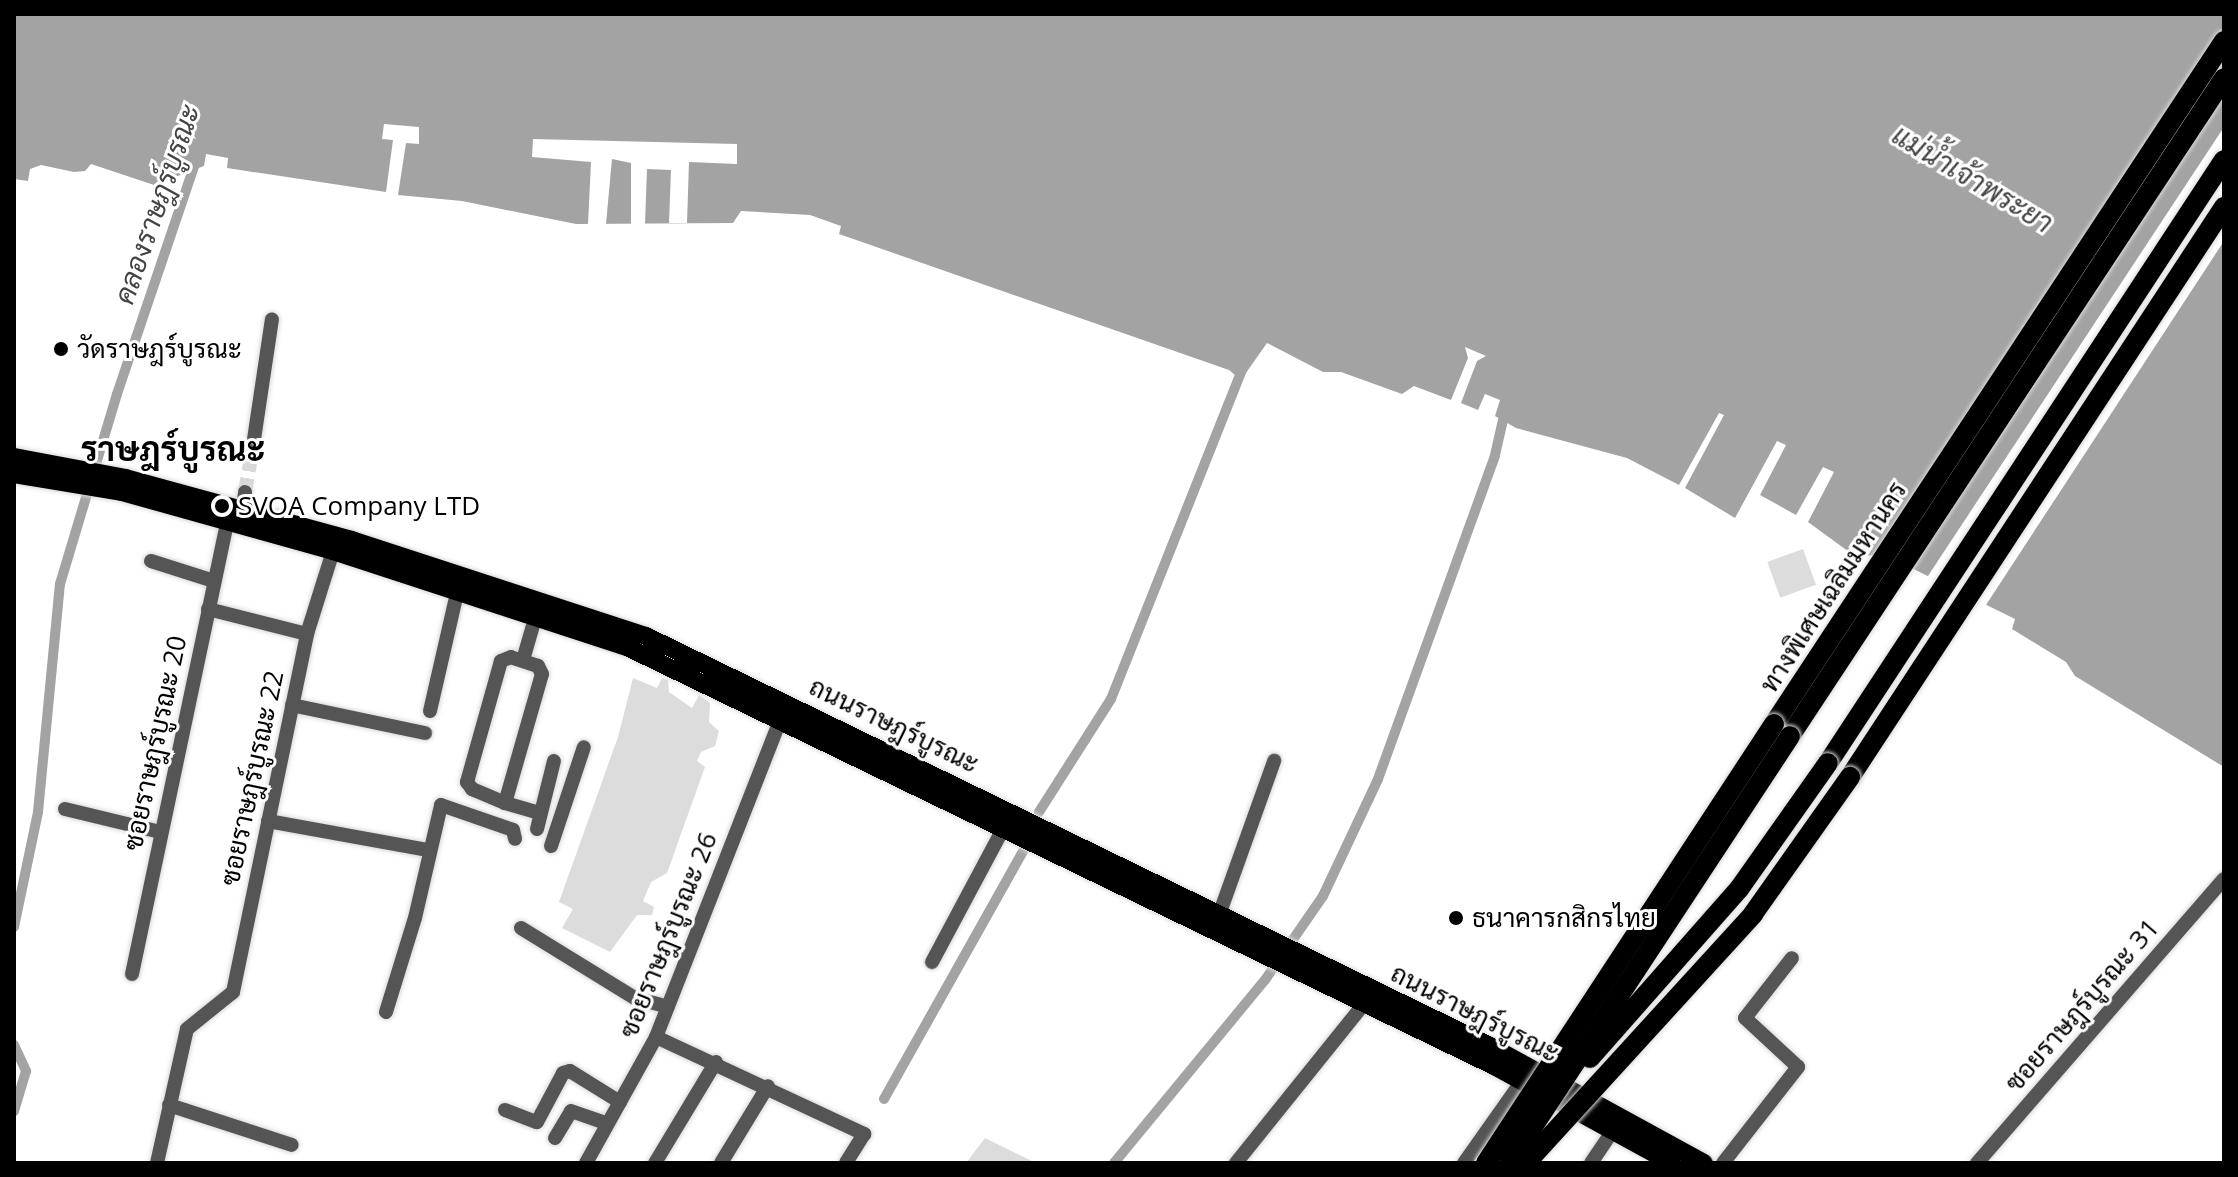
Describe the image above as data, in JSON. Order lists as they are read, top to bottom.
{
  "streets": {
    "highway": ["ทางพิเศษเฉลิมมหานคร"],
    "main road": ["ถนนราษฎร์บูรณะ"],
    "street": [
      "ซอยราษฎร์บูรณะ 20",
      "ซอยราษฎร์บูรณะ 22",
      "ซอยราษฎร์บูรณะ 26",
      "ซอยราษฎร์บูรณะ 31"
    ]
  },
  "crossings": [
    ["ถนนราษฎร์บูรณะ", "ซอยราษฎร์บูรณะ 20"],
    ["ถนนราษฎร์บูรณะ", "ซอยราษฎร์บูรณะ 22"],
    ["ถนนราษฎร์บูรณะ", "ซอยราษฎร์บูรณะ 26"]
  ],
  "districts": ["ราษฎร์บูรณะ"],
  "water": ["แม่น้ำเจ้าพระยา", "คลองราษฎร์บูรณะ"],
  "places": ["วัดราษฎร์บูรณะ", "SVOA Company LTD", "ธนาคารกสิกรไทย"]
}
